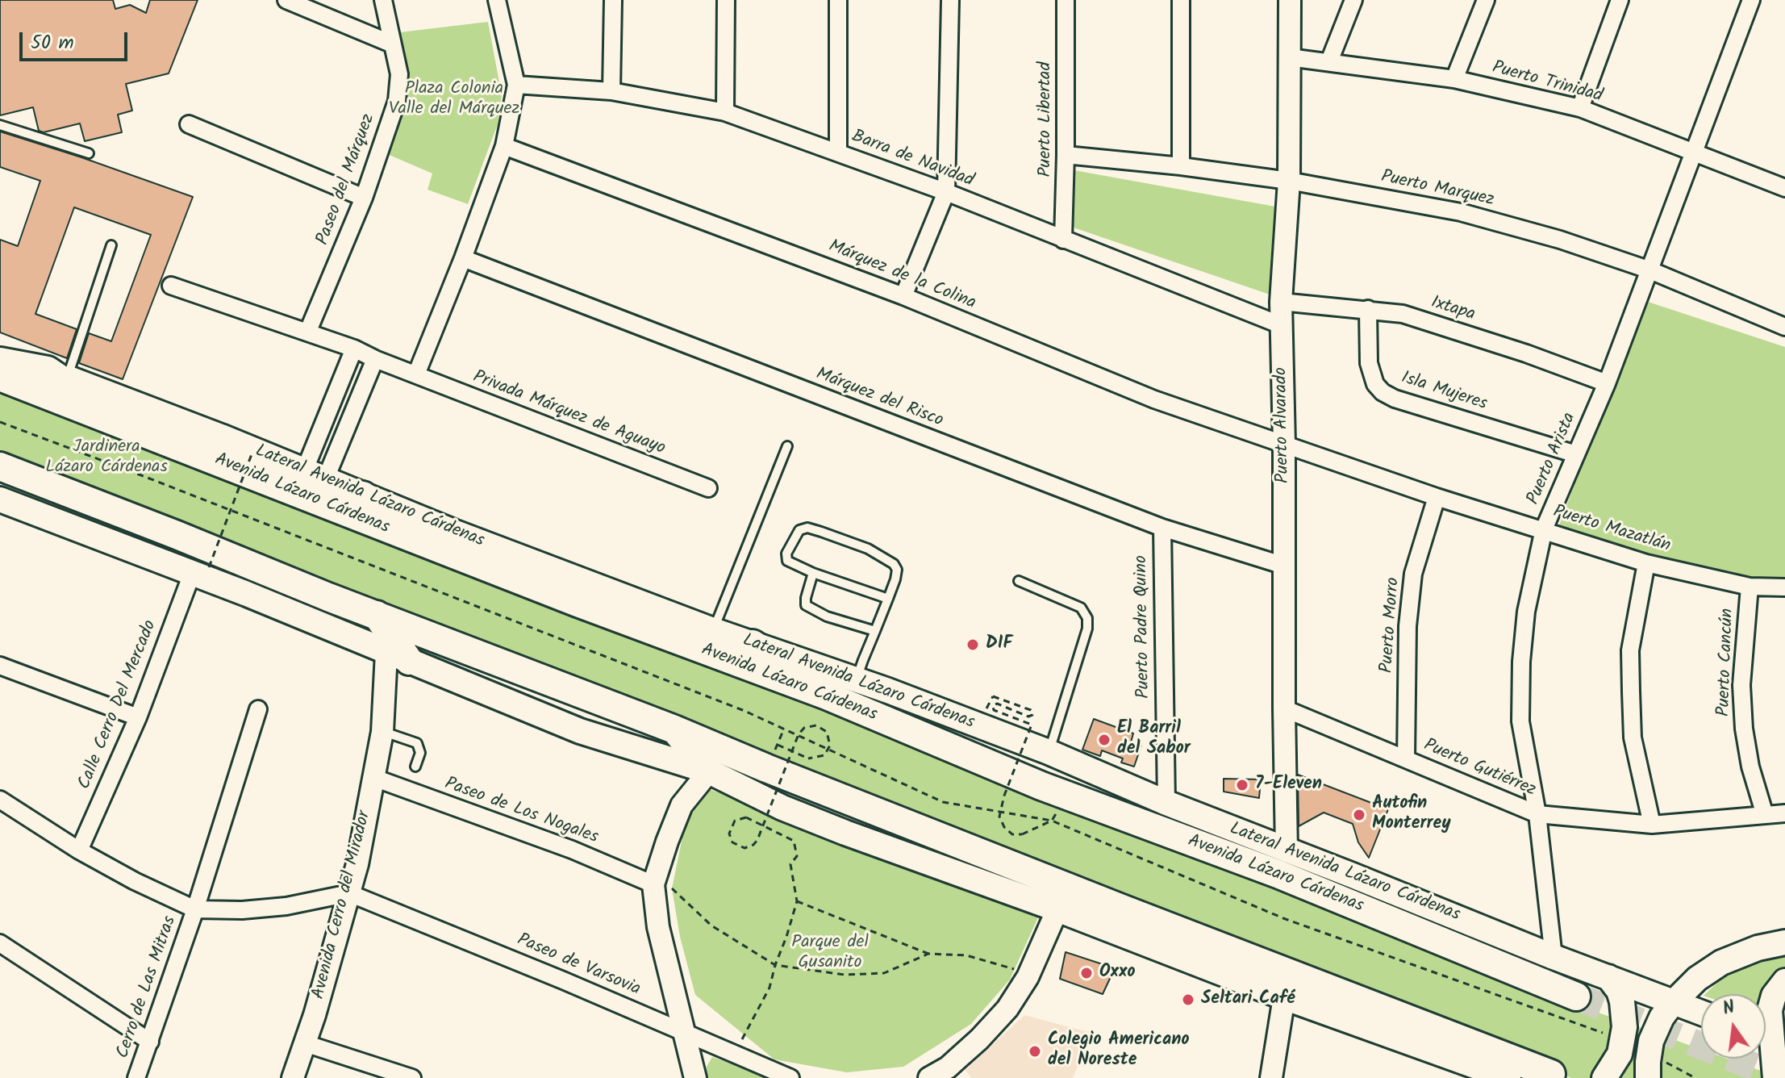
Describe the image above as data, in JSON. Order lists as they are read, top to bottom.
{
  "streets": {
    "highway": ["Avenida Lázaro Cárdenas"],
    "main road": ["Lateral Avenida Lázaro Cárdenas"],
    "street": [
      "Puerto Trinidad",
      "Puerto Libertad",
      "Barra de Navidad",
      "Paseo del Márquez",
      "Puerto Marquez",
      "Márquez de la Colina",
      "Ixtapa",
      "Isla Mujeres",
      "Márquez del Risco",
      "Privada Márquez de Aguayo",
      "Puerto Alvarado",
      "Puerto Arista",
      "Puerto Mazatlán",
      "Puerto Morro",
      "Puerto Padre Quino",
      "Puerto Cancún",
      "Calle Cerro Del Mercado",
      "Puerto Gutiérrez",
      "Paseo de Los Nogales",
      "Avenida Cerro del Mirador",
      "Paseo de Varsovia",
      "Cerro de Las Mitras"
    ]
  },
  "crossings": [
    ["Puerto Trinidad", "Puerto Alvarado"],
    ["Puerto Trinidad", "Puerto Arista"],
    ["Puerto Libertad", "Barra de Navidad"],
    ["Puerto Libertad", "Puerto Marquez"],
    ["Barra de Navidad", "Puerto Alvarado"],
    ["Paseo del Márquez", "Privada Márquez de Aguayo"],
    ["Puerto Marquez", "Puerto Alvarado"],
    ["Puerto Marquez", "Puerto Arista"],
    ["Márquez de la Colina", "Puerto Alvarado"],
    ["Márquez de la Colina", "Puerto Mazatlán"],
    ["Ixtapa", "Isla Mujeres"],
    ["Ixtapa", "Puerto Alvarado"],
    ["Ixtapa", "Puerto Arista"],
    ["Isla Mujeres", "Puerto Arista"],
    ["Márquez del Risco", "Puerto Alvarado"],
    ["Márquez del Risco", "Puerto Padre Quino"],
    ["Puerto Alvarado", "Lateral Avenida Lázaro Cárdenas"],
    ["Puerto Alvarado", "Puerto Mazatlán"],
    ["Puerto Alvarado", "Puerto Gutiérrez"],
    ["Puerto Arista", "Lateral Avenida Lázaro Cárdenas"],
    ["Puerto Arista", "Puerto Mazatlán"],
    ["Puerto Arista", "Puerto Gutiérrez"],
    ["Lateral Avenida Lázaro Cárdenas", "Puerto Padre Quino"],
    ["Puerto Mazatlán", "Puerto Morro"],
    ["Puerto Mazatlán", "Puerto Cancún"],
    ["Puerto Morro", "Puerto Gutiérrez"],
    ["Puerto Cancún", "Puerto Gutiérrez"],
    ["Paseo de Los Nogales", "Avenida Cerro del Mirador"],
    ["Avenida Cerro del Mirador", "Paseo de Varsovia"]
  ],
  "parks": ["Plaza Colonia Valle del Márquez", "Jardinera Lázaro Cárdenas", "Parque del Gusanito"],
  "places": [
    "DIF",
    "El Barril del Sabor",
    "7-Eleven",
    "Autofin Monterrey",
    "Oxxo",
    "Seltari Café",
    "Colegio Americano del Noreste"
  ],
  "scale_bar": "50 m",
  "north": "top"
}
